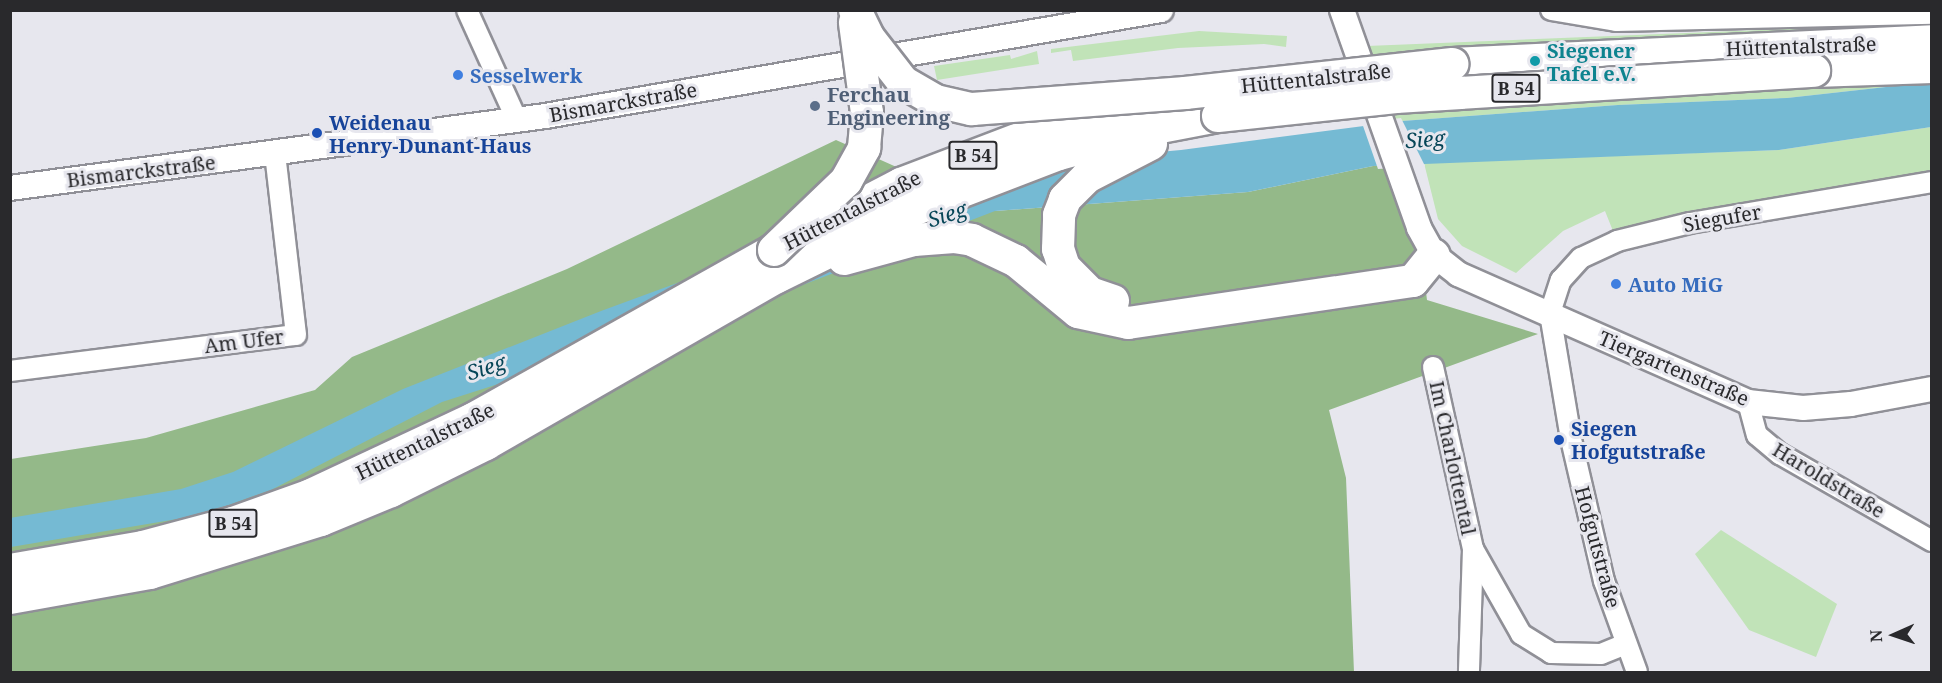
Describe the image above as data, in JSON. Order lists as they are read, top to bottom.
{
  "streets": {
    "highway": ["Hüttentalstraße", "B 54"],
    "street": [
      "Bismarckstraße",
      "Siegufer",
      "Am Ufer",
      "Tiergartenstraße",
      "Im Charlottental",
      "Haroldstraße",
      "Hofgutstraße"
    ]
  },
  "crossings": [
    ["Bismarckstraße", "Am Ufer"],
    ["Siegufer", "Tiergartenstraße"],
    ["Siegufer", "Hofgutstraße"],
    ["Tiergartenstraße", "Haroldstraße"],
    ["Tiergartenstraße", "Hofgutstraße"],
    ["Im Charlottental", "Hofgutstraße"]
  ],
  "water": ["Sieg"],
  "places": [
    "Siegener Tafel e.V.",
    "Sesselwerk",
    "Ferchau Engineering",
    "Weidenau Henry-Dunant-Haus",
    "Auto MiG",
    "Siegen Hofgutstraße"
  ],
  "north": "left"
}
